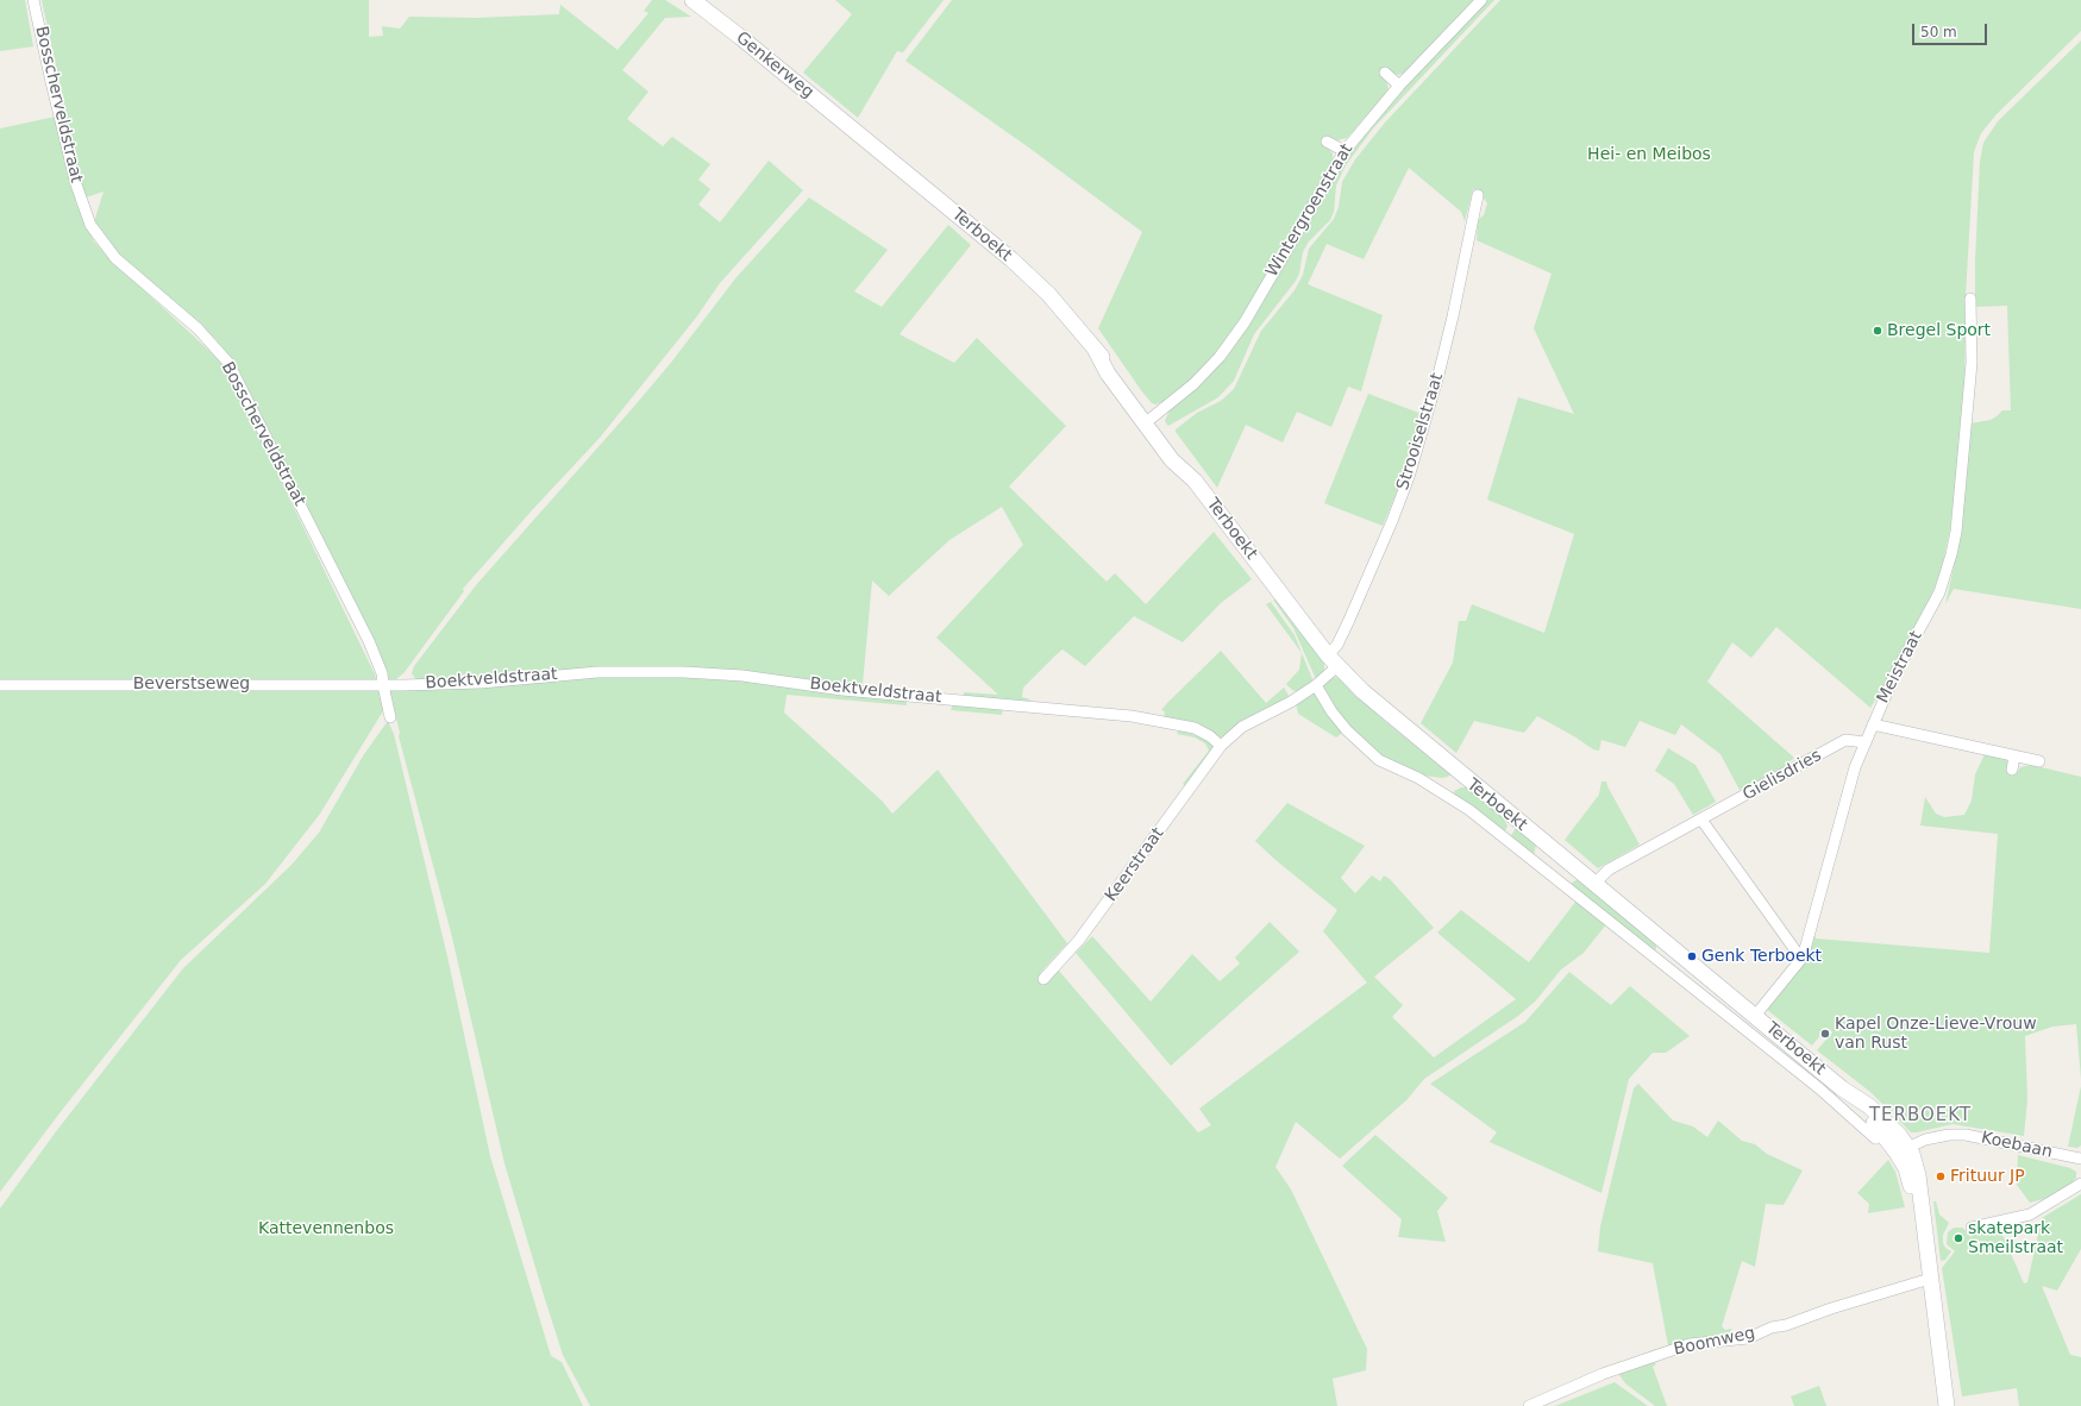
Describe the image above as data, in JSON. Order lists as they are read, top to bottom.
{
  "streets": {
    "main road": ["Genkerweg", "Terboekt"],
    "street": [
      "Bosscherveldstraat",
      "Wintergroenstraat",
      "Strooiselstraat",
      "Meistraat",
      "Boektveldstraat",
      "Beverstseweg",
      "Gielisdries",
      "Keerstraat",
      "Koebaan",
      "Boomweg"
    ]
  },
  "crossings": [
    ["Genkerweg", "Terboekt"],
    ["Bosscherveldstraat", "Boektveldstraat"],
    ["Bosscherveldstraat", "Beverstseweg"],
    ["Wintergroenstraat", "Terboekt"],
    ["Terboekt", "Strooiselstraat"],
    ["Terboekt", "Meistraat"],
    ["Terboekt", "Gielisdries"],
    ["Terboekt", "Koebaan"],
    ["Terboekt", "Boomweg"],
    ["Meistraat", "Gielisdries"],
    ["Boektveldstraat", "Beverstseweg"],
    ["Boektveldstraat", "Keerstraat"]
  ],
  "districts": ["TERBOEKT"],
  "parks": ["Hei- en Meibos", "Kattevennenbos"],
  "places": [
    "Bregel Sport",
    "Genk Terboekt",
    "Kapel Onze-Lieve-Vrouw van Rust",
    "Frituur JP",
    "skatepark Smeilstraat"
  ],
  "scale_bar": "50 m"
}
